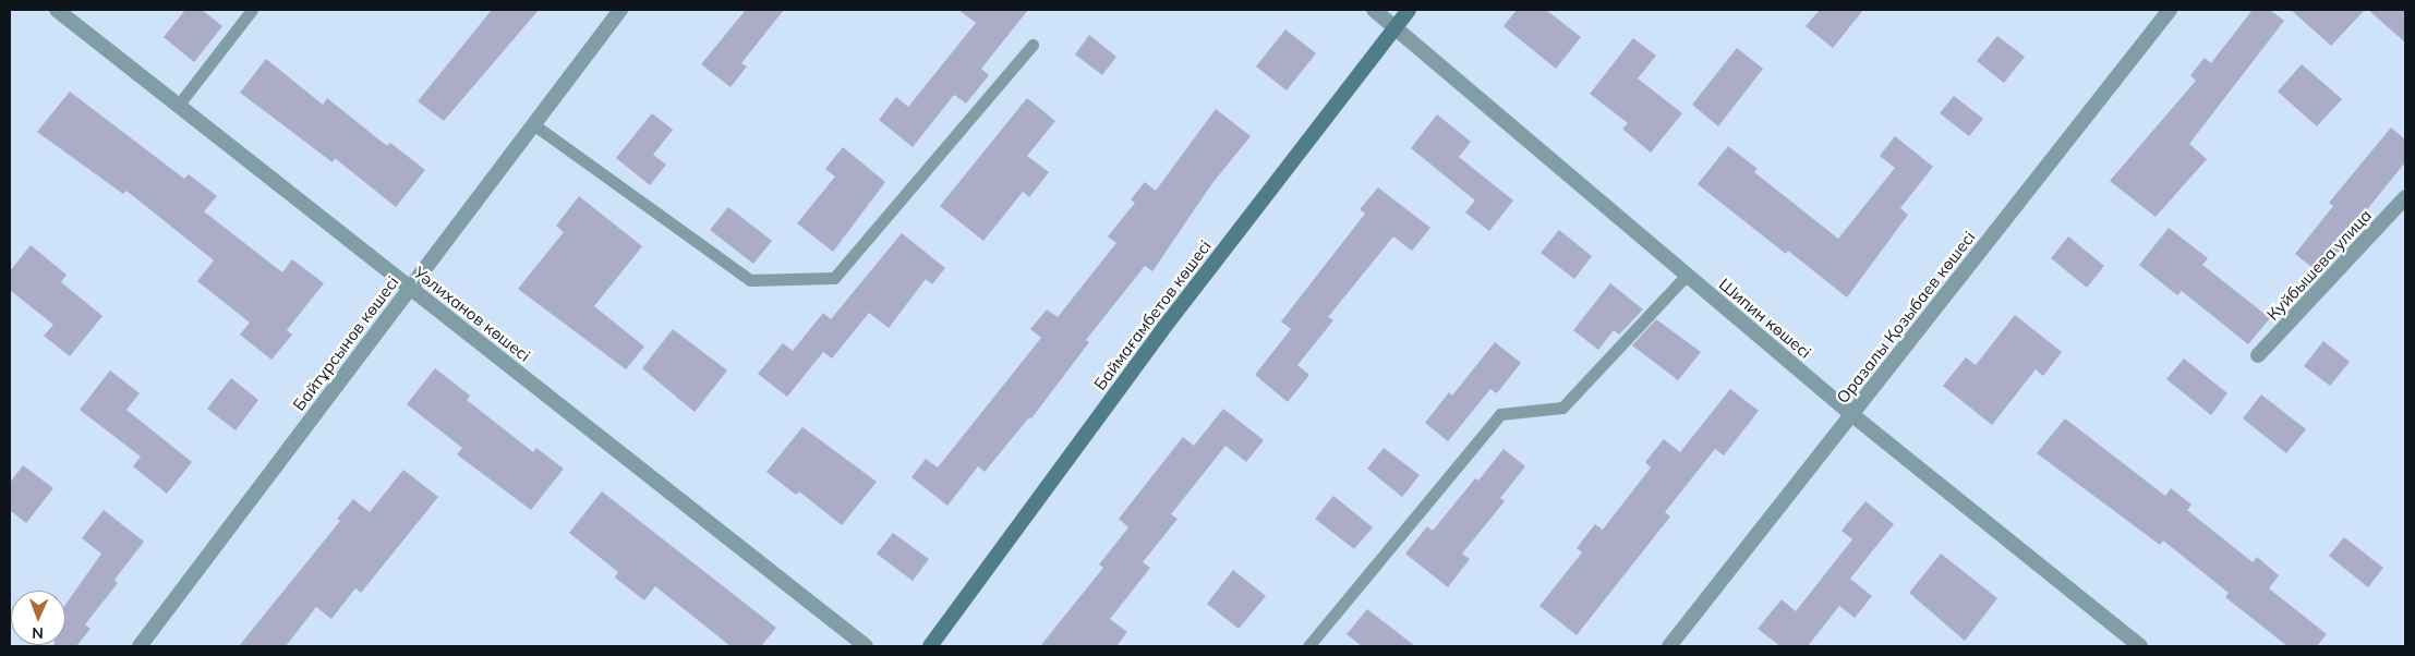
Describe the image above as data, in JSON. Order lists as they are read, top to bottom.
{
  "streets": {
    "main road": ["Баймағамбетов көшесі"],
    "street": [
      "Куйбышева улица",
      "Уәлиханов көшесі",
      "Оразалы Қозыбаев көшесі",
      "Шипин көшесі",
      "Байтұрсынов көшесі"
    ]
  },
  "crossings": [
    ["Уәлиханов көшесі", "Байтұрсынов көшесі"],
    ["Баймағамбетов көшесі", "Шипин көшесі"],
    ["Оразалы Қозыбаев көшесі", "Шипин көшесі"]
  ],
  "north": "bottom"
}
